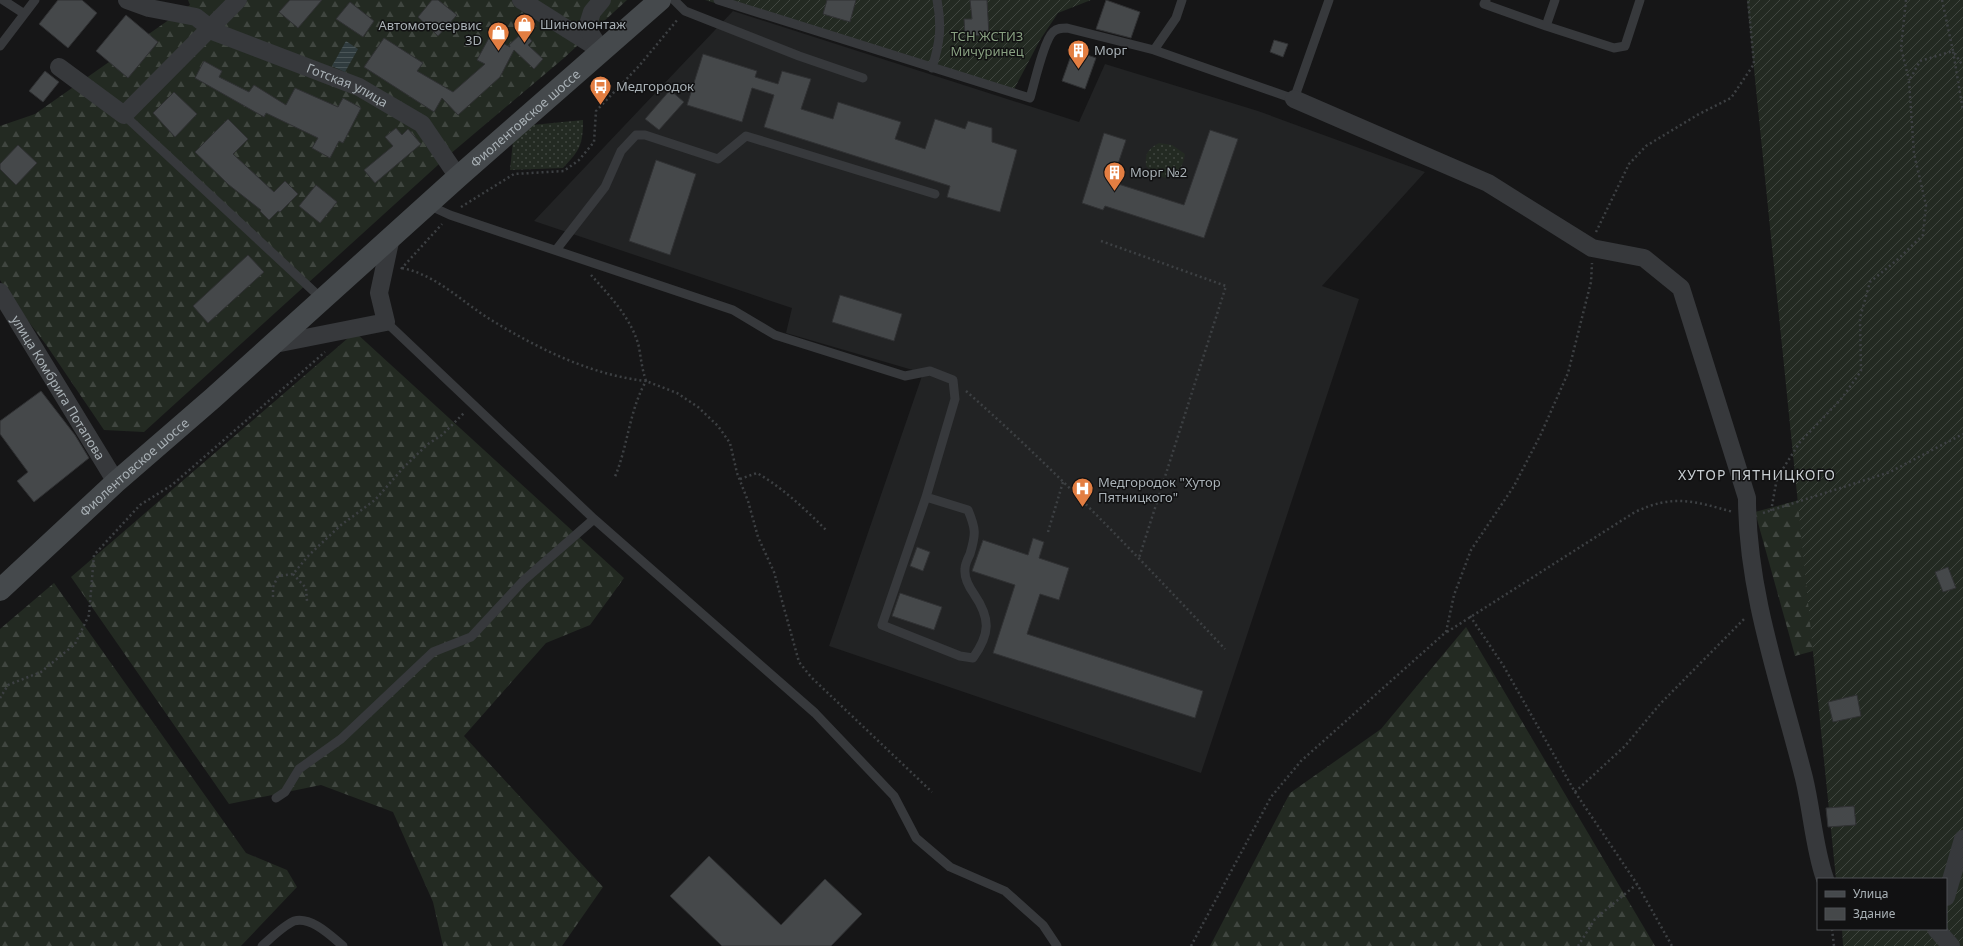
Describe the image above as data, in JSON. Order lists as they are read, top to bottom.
{
  "streets": {
    "main road": ["Фиолентовское шоссе"],
    "street": ["Готская улица", "улица Комбрига Потапова"]
  },
  "crossings": [
    ["Готская улица", "Фиолентовское шоссе"],
    ["Фиолентовское шоссе", "улица Комбрига Потапова"]
  ],
  "districts": ["ХУТОР ПЯТНИЦКОГО"],
  "parks": ["ТСН ЖСТИЗ Мичуринец"],
  "places": {
    "shop": ["Шиномонтаж", "Автомотосервис 3D"],
    "building": ["Морг", "Морг №2"],
    "bus stop": ["Медгородок"],
    "hospital": ["Медгородок \"Хутор Пятницкого\""]
  },
  "legend": ["Улица", "Здание"]
}
